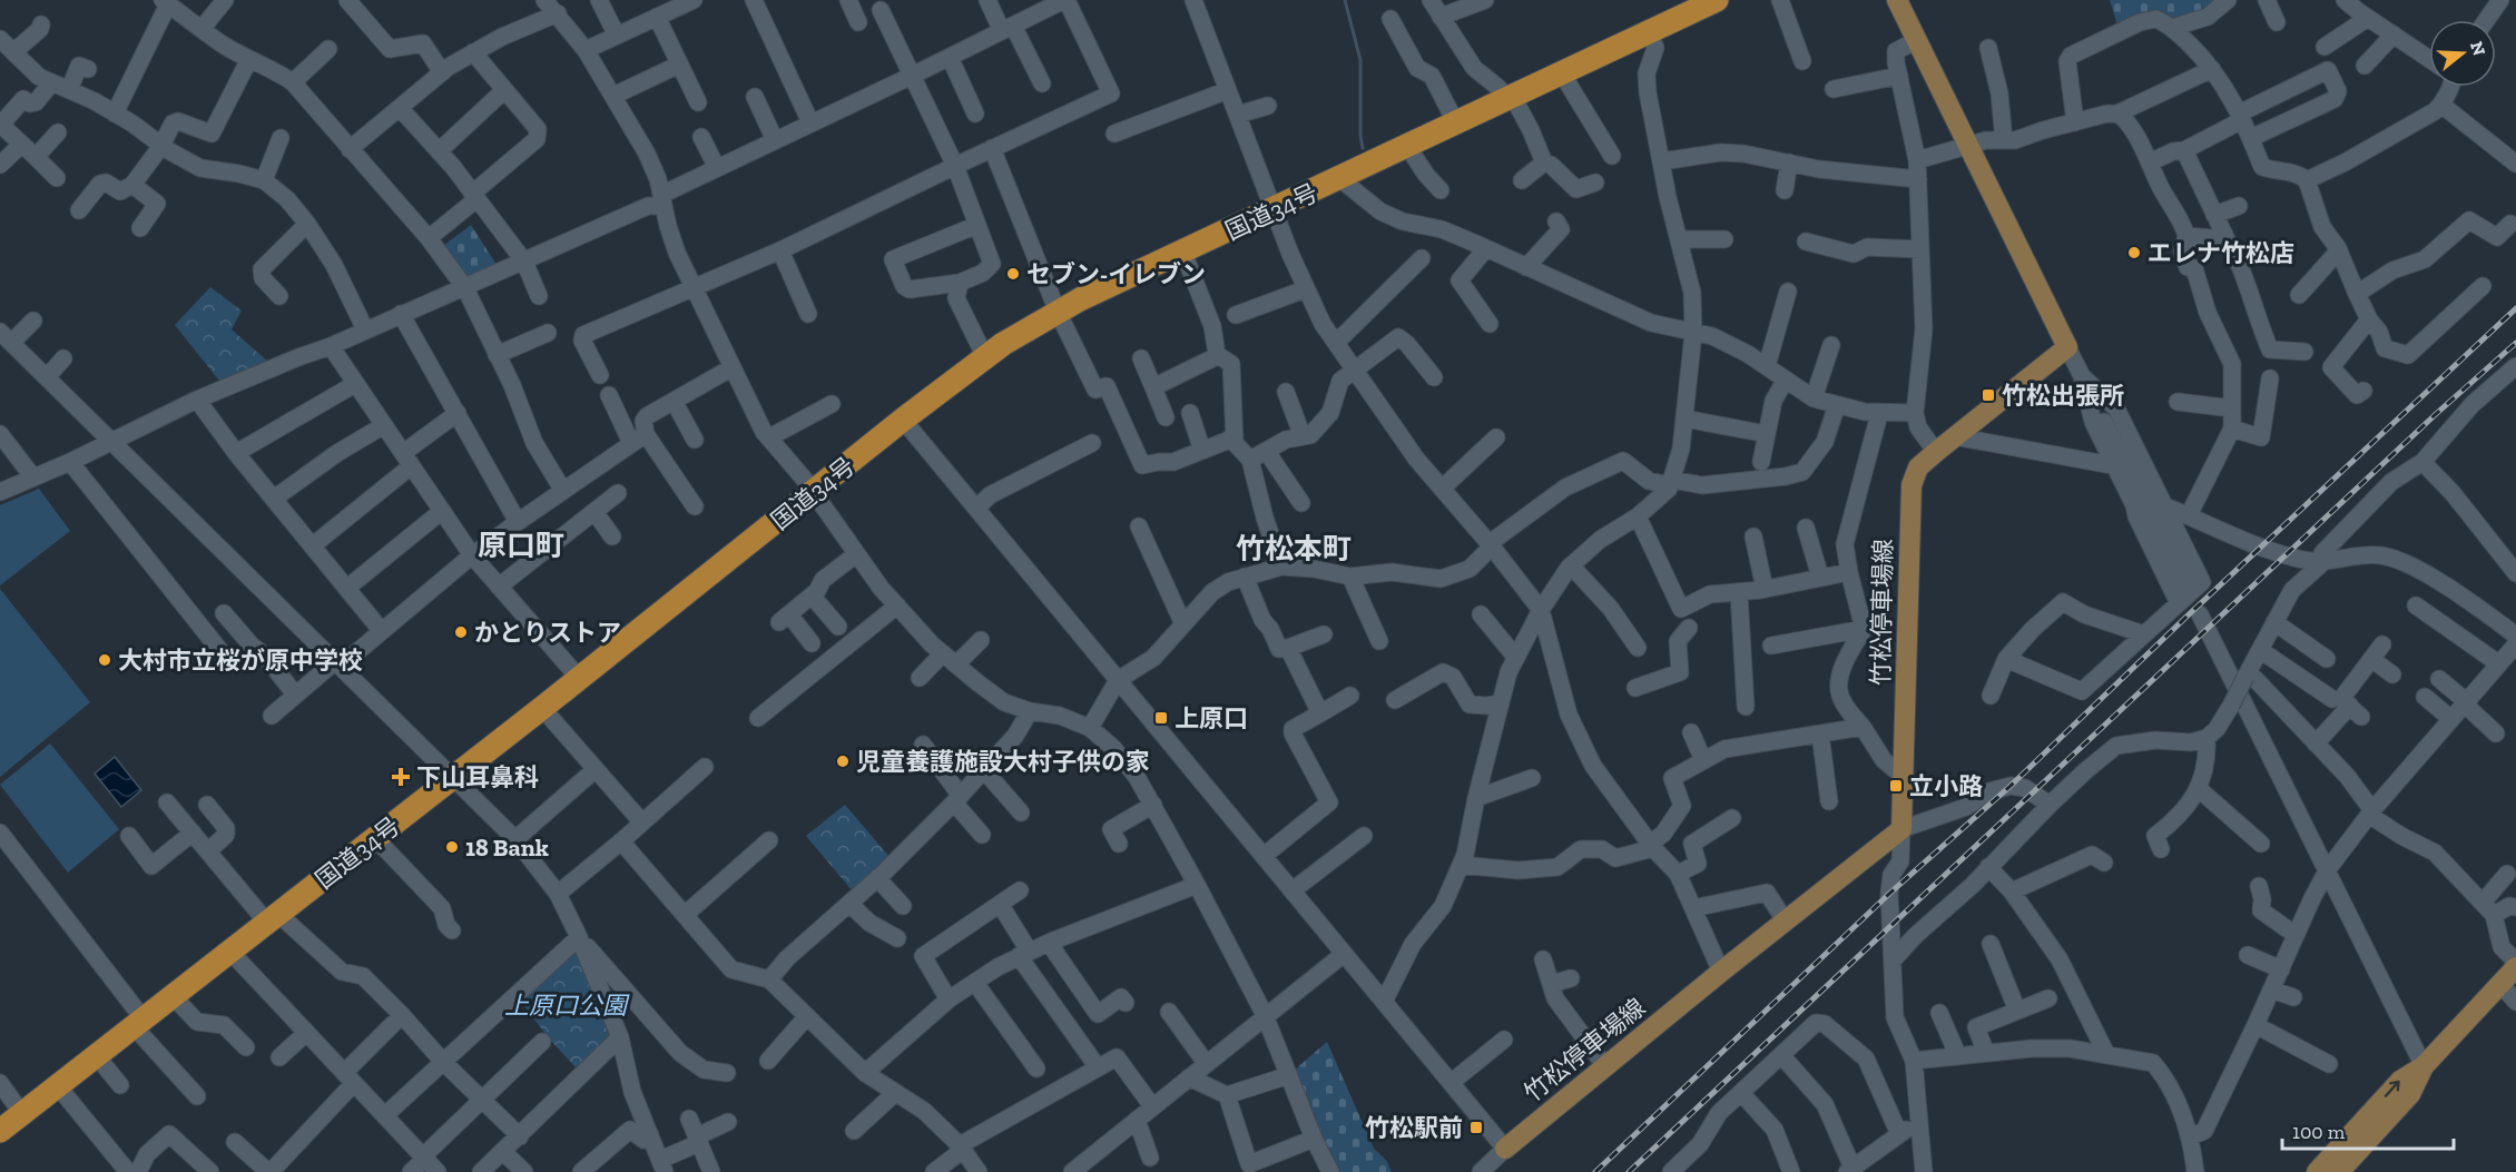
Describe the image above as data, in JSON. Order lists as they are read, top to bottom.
{
  "streets": {
    "highway": ["国道34号"],
    "main road": ["竹松停車場線"]
  },
  "districts": ["原口町", "竹松本町"],
  "parks": ["上原口公園"],
  "places": {
    "other": [
      "エレナ竹松店",
      "セブン-イレブン",
      "かとりストア",
      "大村市立桜が原中学校",
      "児童養護施設大村子供の家",
      "18 Bank"
    ],
    "transit": [
      "竹松出張所",
      "上原口",
      "立小路",
      "竹松駅前"
    ],
    "health": ["下山耳鼻科"]
  },
  "scale_bar": "100 m",
  "north": "right"
}
